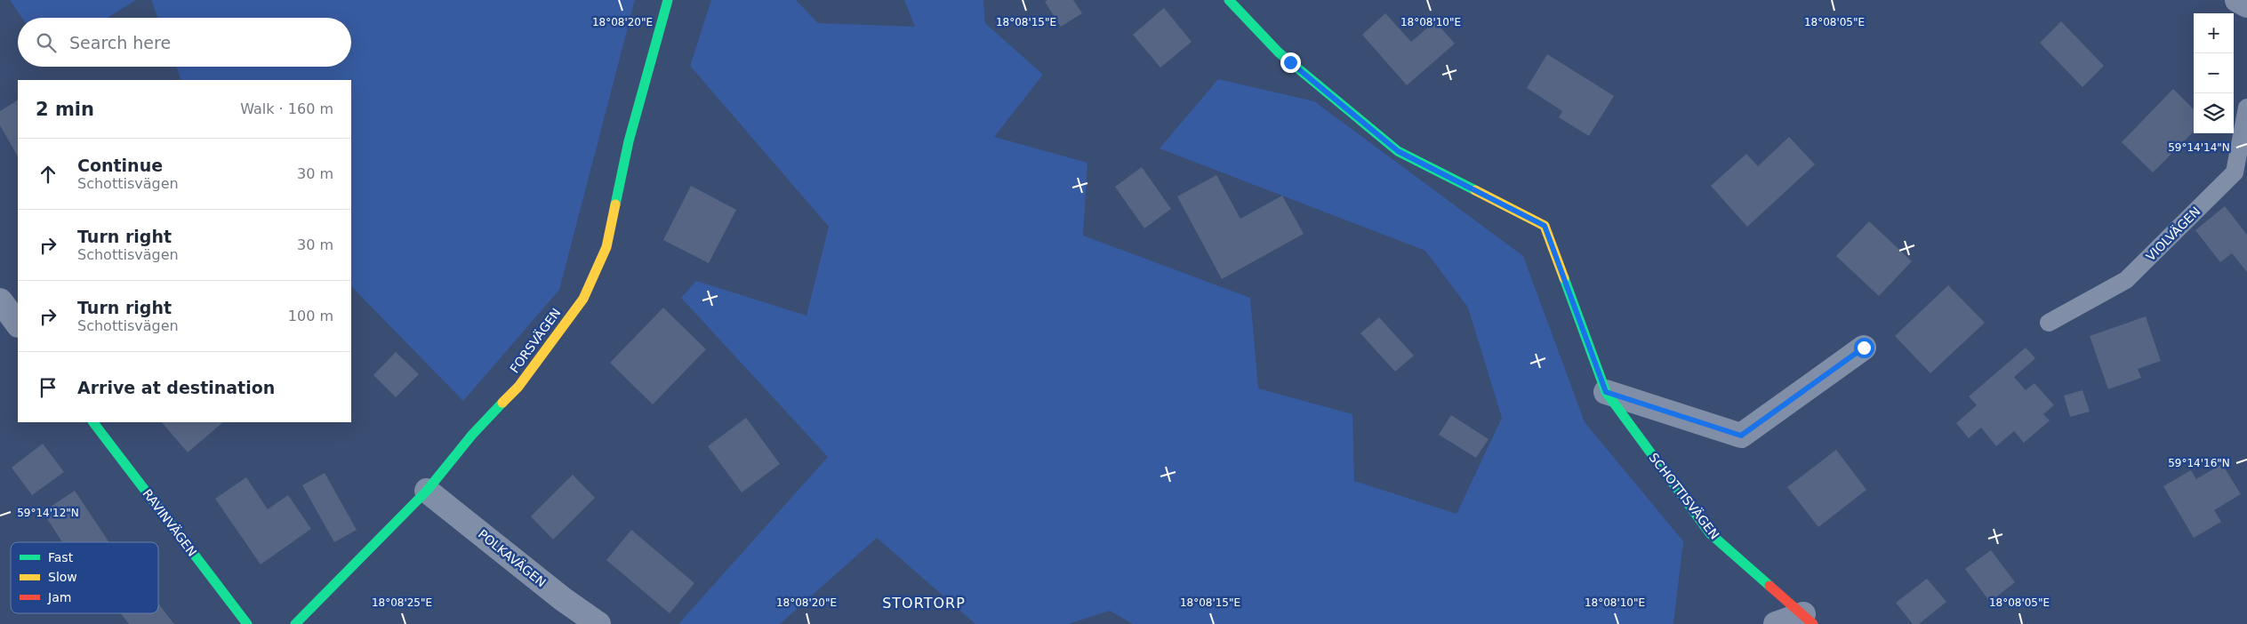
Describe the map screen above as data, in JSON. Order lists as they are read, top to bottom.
{
  "streets": {
    "street": [
      "FORSVÄGEN",
      "SCHOTTISVÄGEN",
      "RAVINVÄGEN",
      "POLKAVÄGEN"
    ],
    "lane": ["VIOLVÄGEN"]
  },
  "crossings": [
    ["FORSVÄGEN", "POLKAVÄGEN"]
  ],
  "districts": ["STORTORP"],
  "legend": ["Fast", "Slow", "Jam"],
  "page": {
    "map_buttons": ["+", "−"],
    "search": "Search here",
    "heading": ["2 min", "Walk · 160 m"],
    "list": [
      ["Continue", "Schottisvägen", "30 m"],
      ["Turn right", "Schottisvägen", "30 m"],
      ["Turn right", "Schottisvägen", "100 m"],
      "Arrive at destination"
    ]
  },
  "coordinates": [
    "18°08'20\"E",
    "18°08'15\"E",
    "18°08'10\"E",
    "18°08'05\"E",
    "59°14'14\"N",
    "59°14'16\"N",
    "59°14'12\"N",
    "18°08'25\"E"
  ]
}
